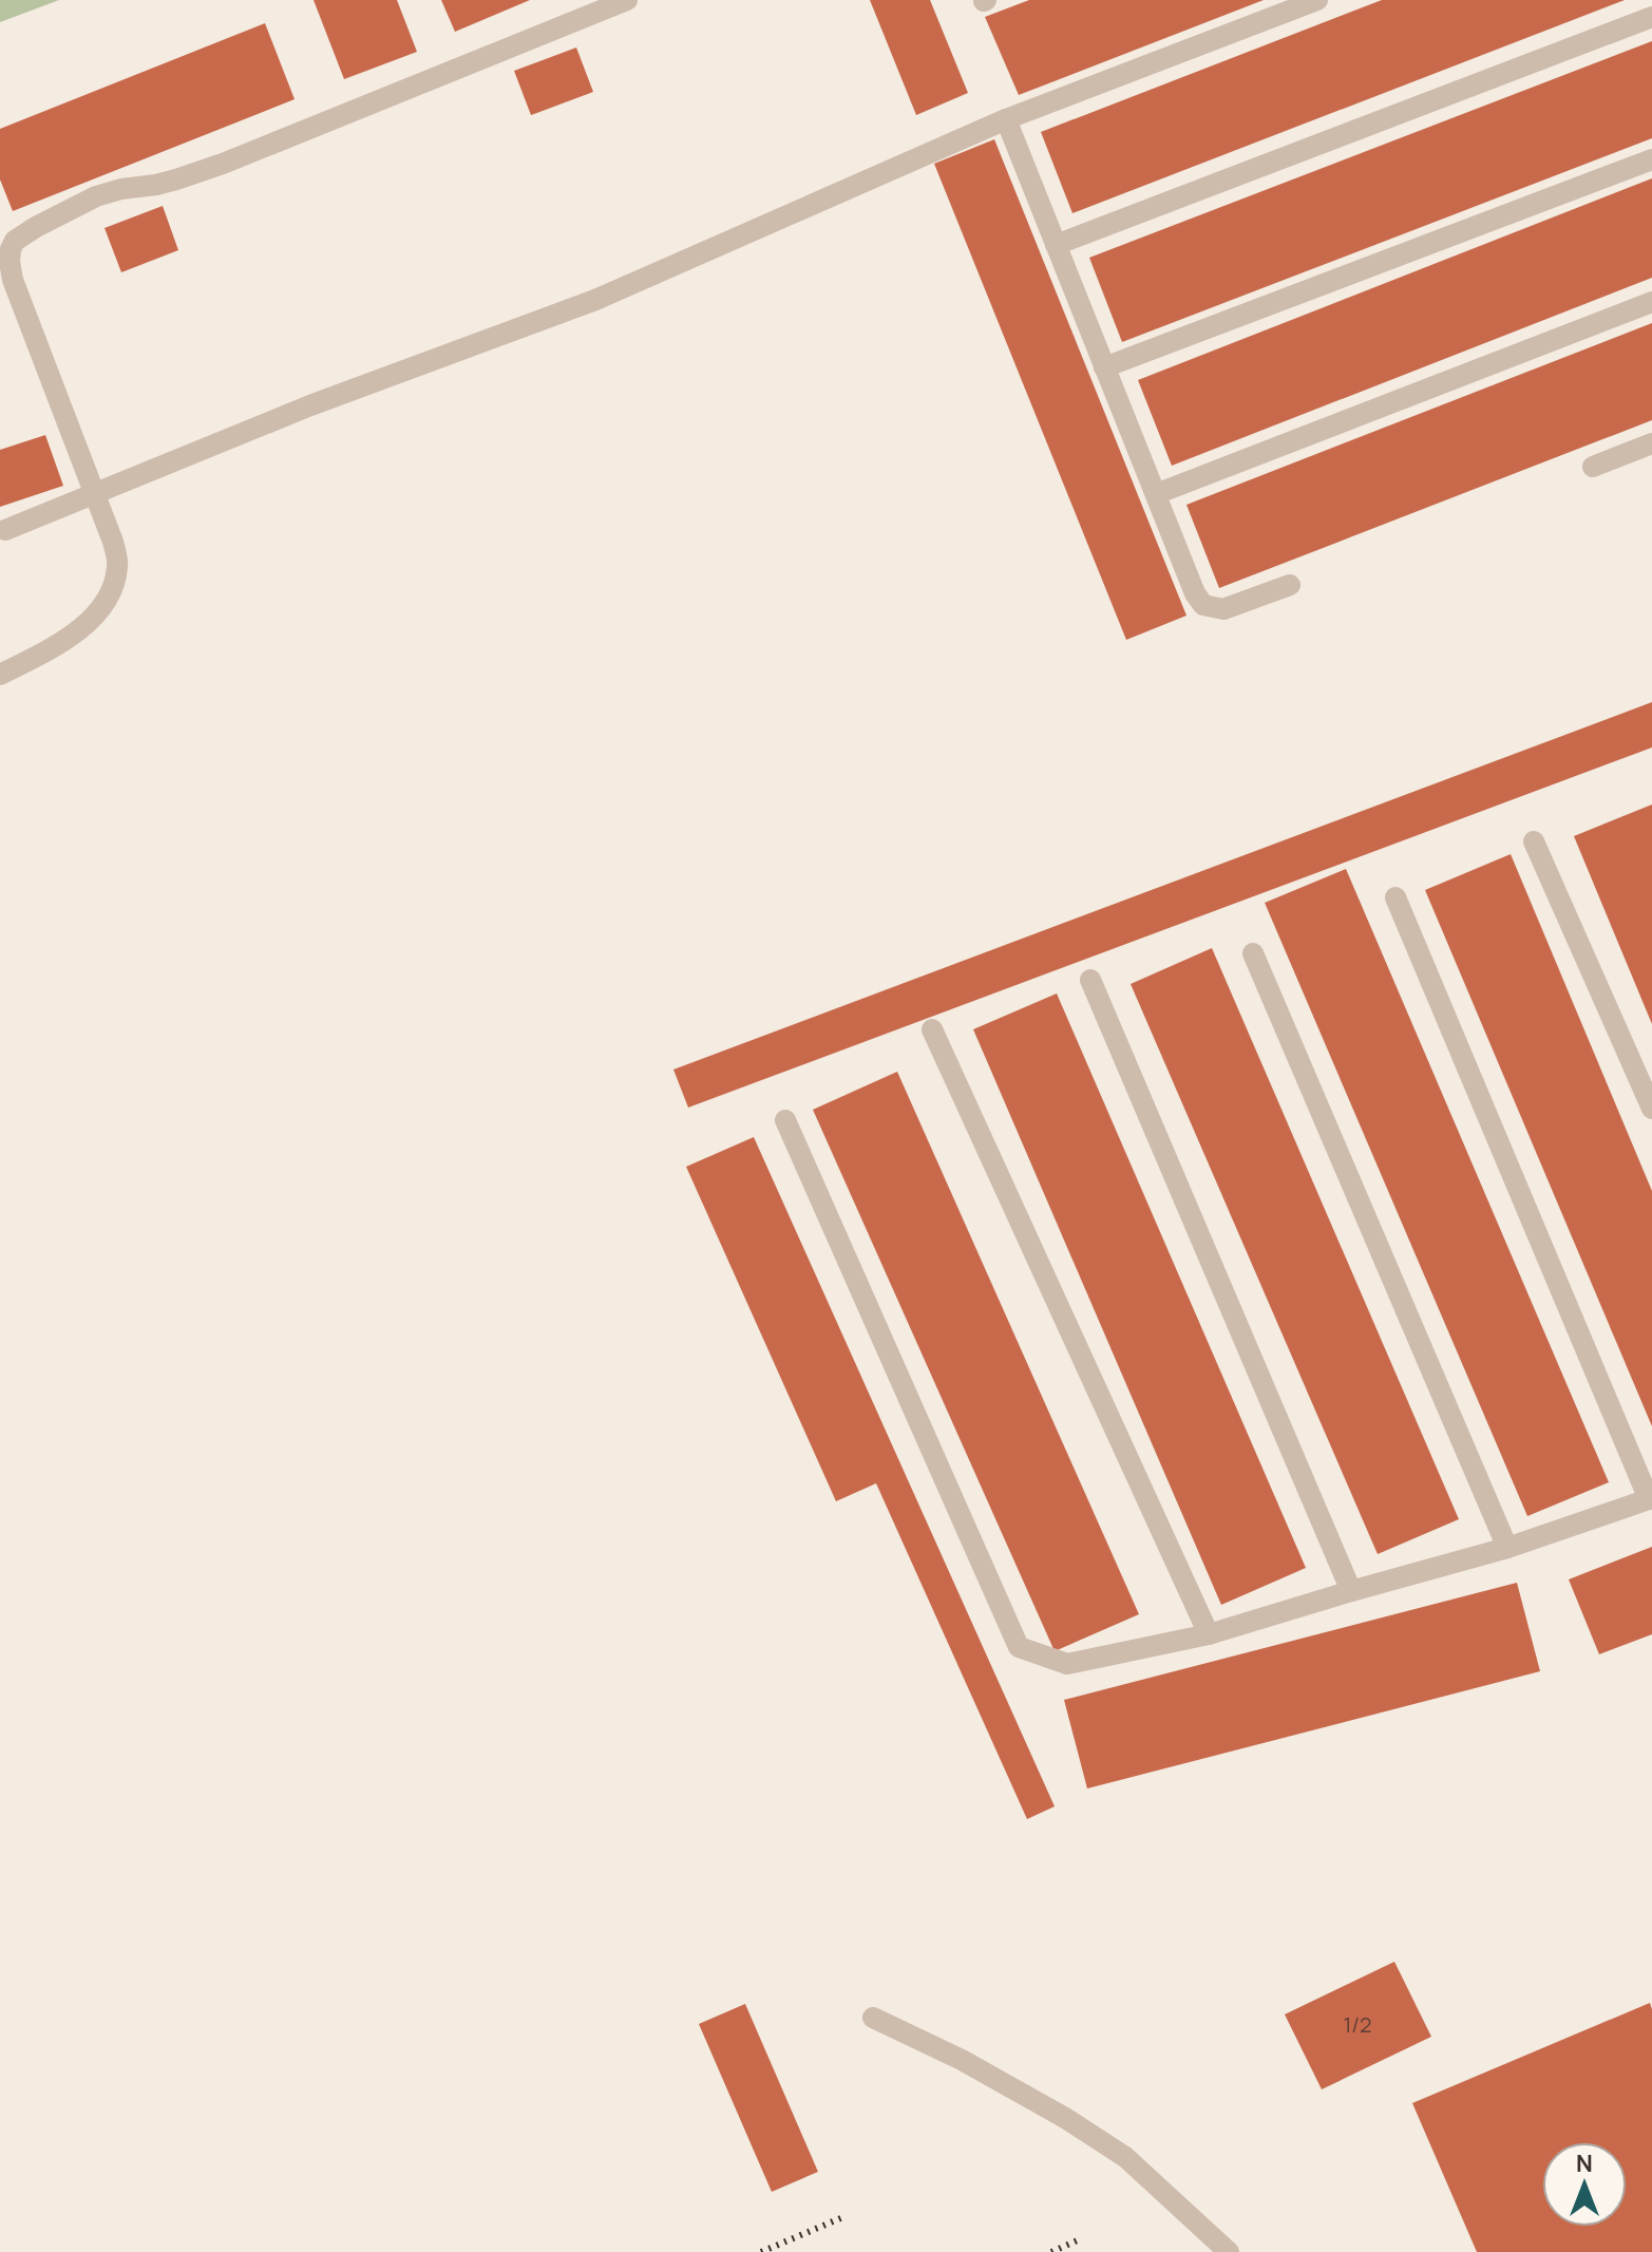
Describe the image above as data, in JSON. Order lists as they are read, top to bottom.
{
  "house_numbers": ["1/2"],
  "north": "top"
}
